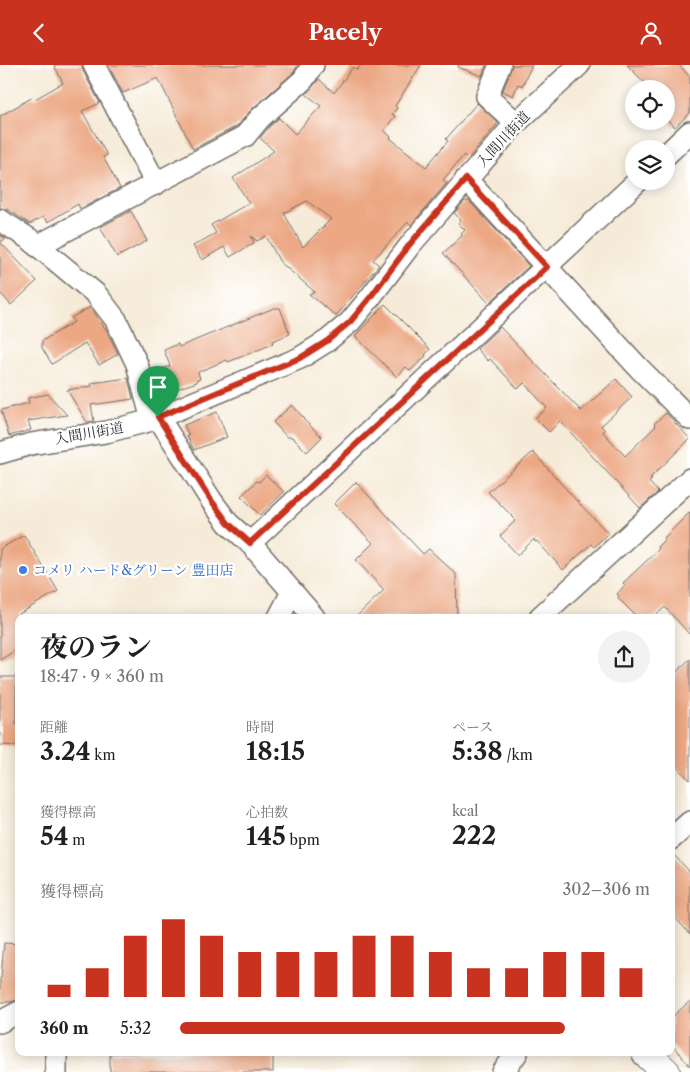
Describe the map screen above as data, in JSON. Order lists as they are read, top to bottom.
{
  "streets": {
    "street": ["入間川街道"]
  },
  "places": ["コメリ ハード&グリーン 豊田店"],
  "page": {
    "header": "Pacely",
    "heading": ["夜のラン", "18:47 · 9 × 360 m"],
    "stats": [
      ["距離", "3.24 km"],
      ["時間", "18:15"],
      ["ペース", "5:38 /km"],
      ["獲得標高", "54 m"],
      ["心拍数", "145 bpm"],
      ["kcal", "222"]
    ],
    "chart": ["獲得標高", "302–306 m"],
    "list": [
      {
        "name": "360 m",
        "note": "5:32"
      }
    ]
  }
}
